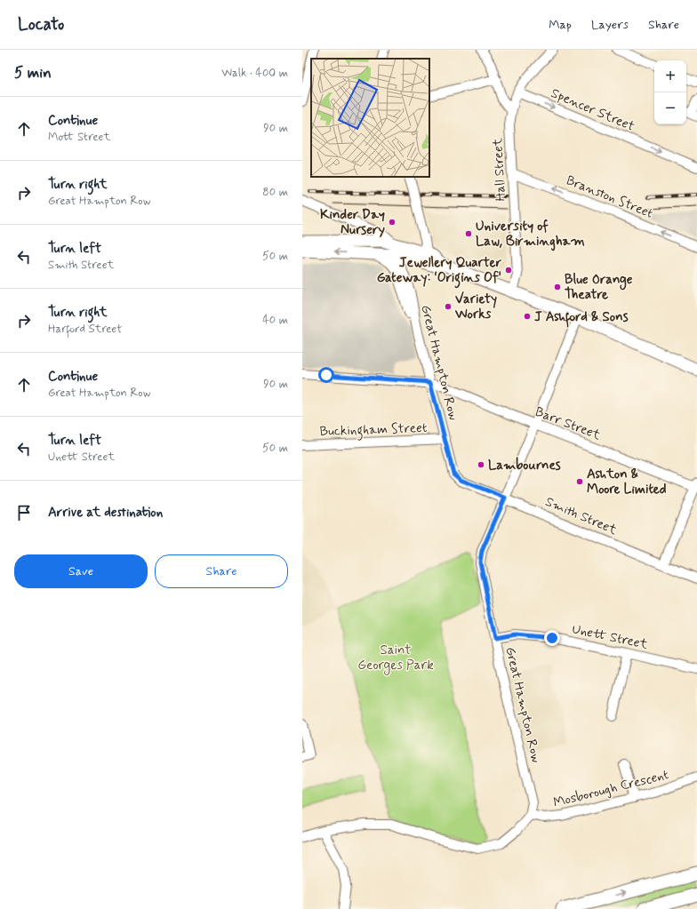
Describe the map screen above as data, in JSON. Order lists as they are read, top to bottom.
{
  "streets": {
    "street": [
      "Spencer Street",
      "Hall Street",
      "Branston Street",
      "Great Hampton Row",
      "Barr Street",
      "Buckingham Street",
      "Smith Street",
      "Unett Street",
      "Mosborough Crescent"
    ]
  },
  "crossings": [
    ["Spencer Street", "Hall Street"],
    ["Hall Street", "Branston Street"],
    ["Great Hampton Row", "Barr Street"],
    ["Great Hampton Row", "Buckingham Street"],
    ["Great Hampton Row", "Smith Street"],
    ["Great Hampton Row", "Unett Street"],
    ["Great Hampton Row", "Mosborough Crescent"]
  ],
  "one_way": ["Spencer Street", "Branston Street"],
  "parks": ["Saint Georges Park"],
  "places": [
    "Kinder Day Nursery",
    "University of Law, Birmingham",
    "Jewellery Quarter Gateway: ‘Origins Of'",
    "Blue Orange Theatre",
    "Variety Works",
    "J Ashford & Sons",
    "Lambournes",
    "Ashton & Moore Limited"
  ],
  "page": {
    "header": "Locato",
    "nav": ["Map", "Layers", "Share"],
    "heading": ["5 min", "Walk · 400 m"],
    "map_buttons": ["+", "−"],
    "list": [
      ["Continue", "Mott Street", "90 m"],
      ["Turn right", "Great Hampton Row", "80 m"],
      ["Turn left", "Smith Street", "50 m"],
      ["Turn right", "Harford Street", "40 m"],
      ["Continue", "Great Hampton Row", "90 m"],
      ["Turn left", "Unett Street", "50 m"],
      "Arrive at destination"
    ],
    "buttons": ["Save", "Share"]
  }
}
